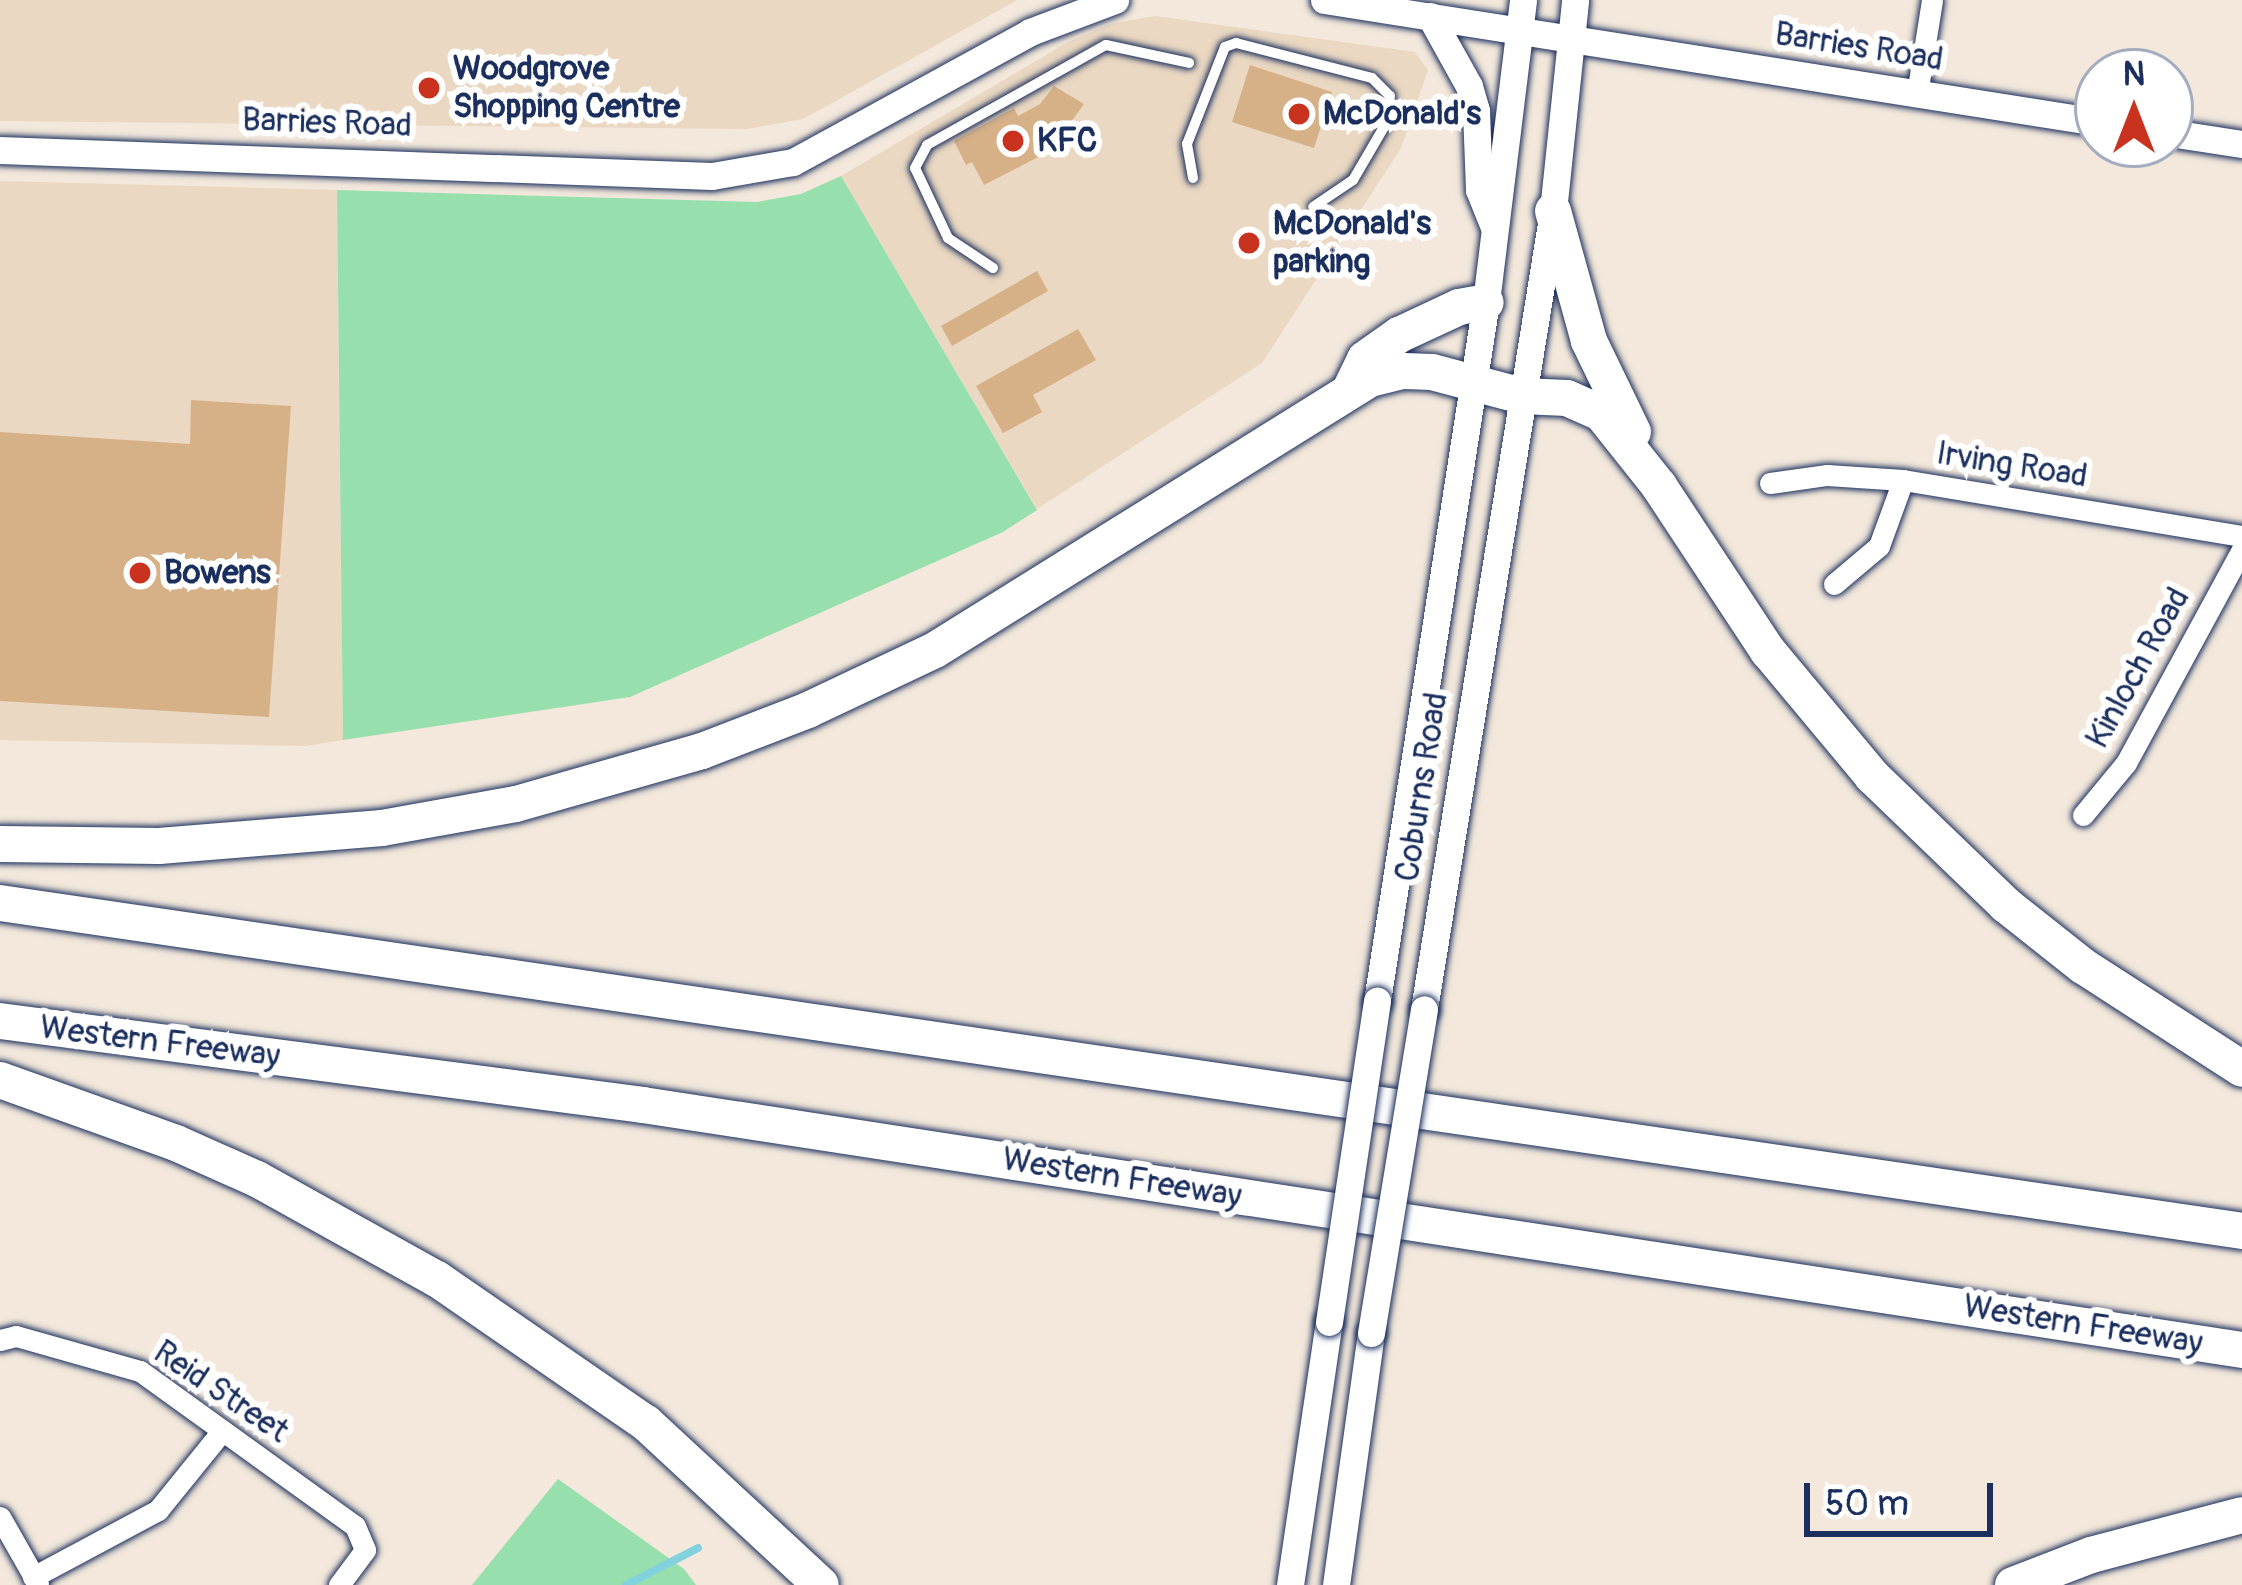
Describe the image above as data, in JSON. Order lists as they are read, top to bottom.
{
  "streets": {
    "highway": ["Western Freeway"],
    "main road": ["Barries Road", "Coburns Road"],
    "street": ["Irving Road", "Kinloch Road", "Reid Street"]
  },
  "crossings": [
    ["Barries Road", "Coburns Road"]
  ],
  "places": [
    "Woodgrove Shopping Centre",
    "McDonald's",
    "KFC",
    "McDonald's parking",
    "Bowens"
  ],
  "scale_bar": "50 m",
  "north": "top"
}
